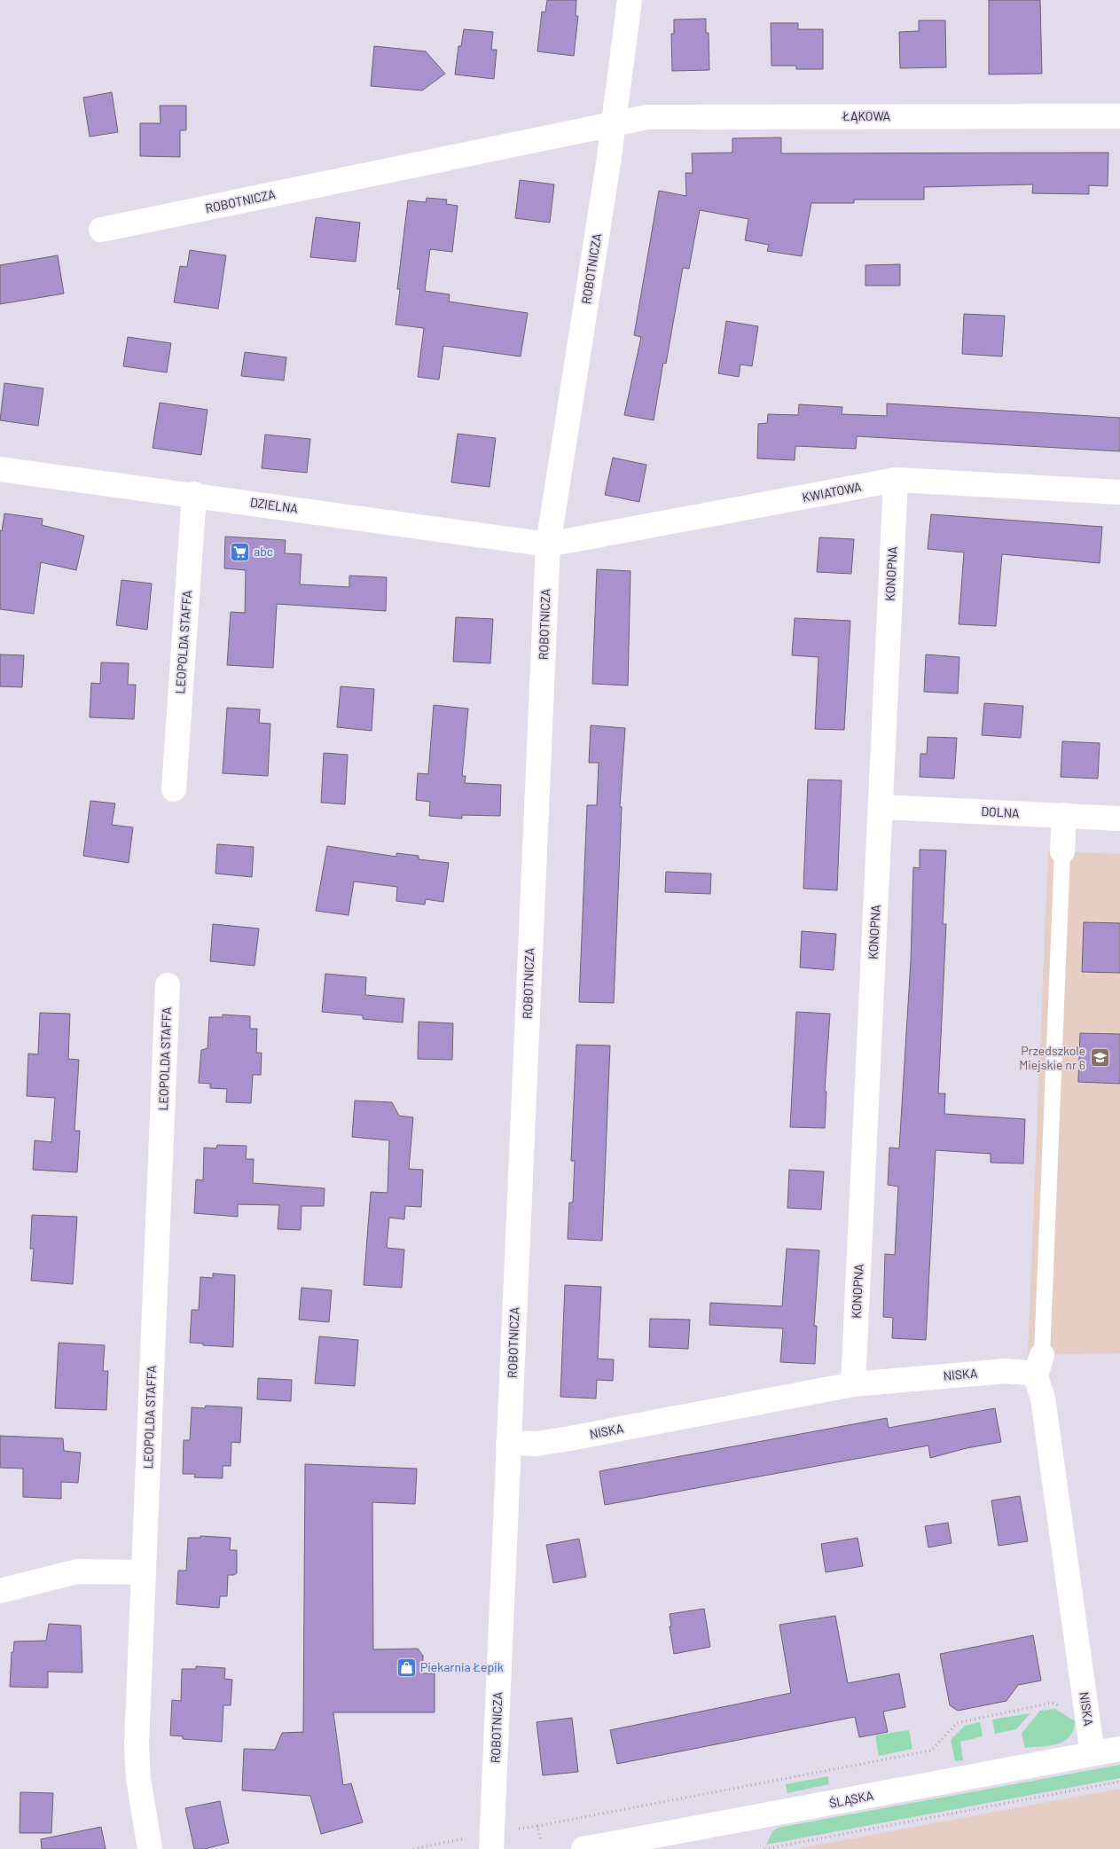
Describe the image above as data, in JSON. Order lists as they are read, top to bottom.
{
  "streets": {
    "street": [
      "ŁĄKOWA",
      "ROBOTNICZA",
      "KWIATOWA",
      "DZIELNA",
      "KONOPNA",
      "LEOPOLDA STAFFA",
      "DOLNA",
      "NISKA",
      "ŚLĄSKA"
    ]
  },
  "crossings": [
    ["ŁĄKOWA", "ROBOTNICZA"],
    ["ROBOTNICZA", "KWIATOWA"],
    ["ROBOTNICZA", "DZIELNA"],
    ["ROBOTNICZA", "NISKA"],
    ["KWIATOWA", "DZIELNA"],
    ["KWIATOWA", "KONOPNA"],
    ["DZIELNA", "LEOPOLDA STAFFA"],
    ["KONOPNA", "DOLNA"],
    ["KONOPNA", "NISKA"],
    ["NISKA", "ŚLĄSKA"]
  ],
  "places": {
    "supermarket": ["abc"],
    "school or university": ["Przedszkole Miejskie nr 6"],
    "shop": ["Piekarnia Łepik"]
  }
}
